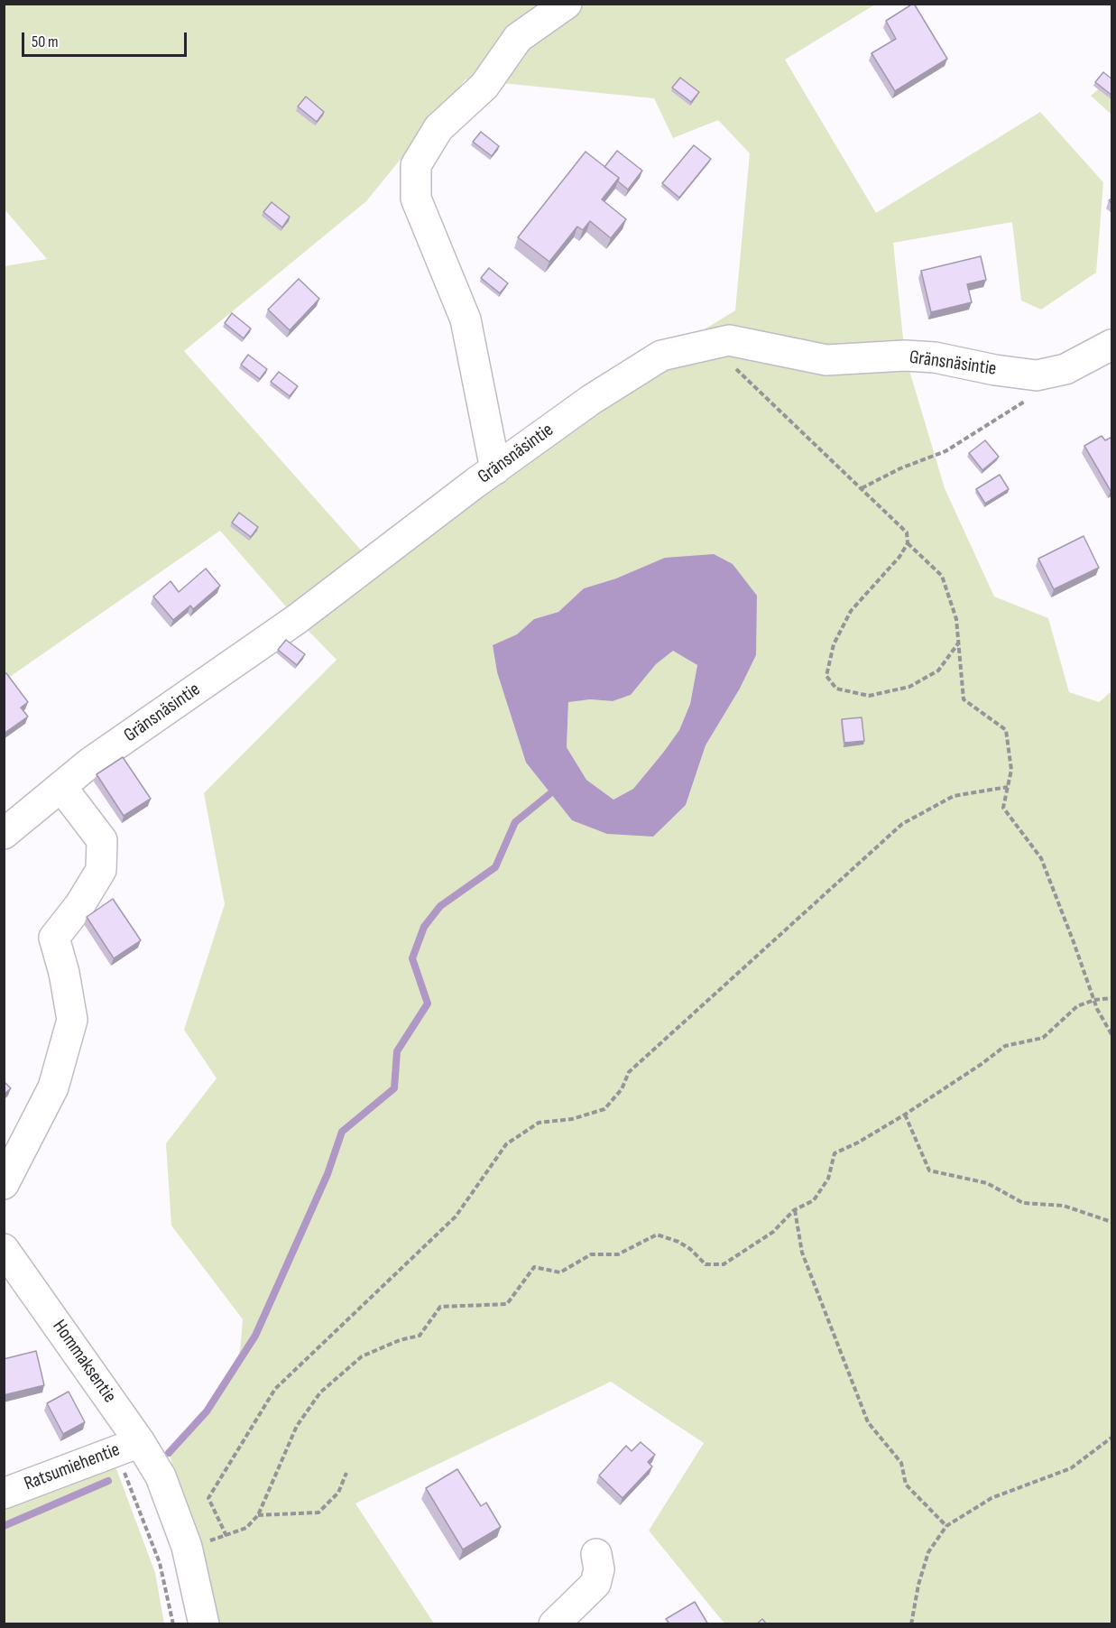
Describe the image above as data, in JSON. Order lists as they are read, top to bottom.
{
  "streets": {
    "street": ["Gränsnäsintie", "Hommaksentie", "Ratsumiehentie"]
  },
  "crossings": [
    ["Hommaksentie", "Ratsumiehentie"]
  ],
  "scale_bar": "50 m"
}
